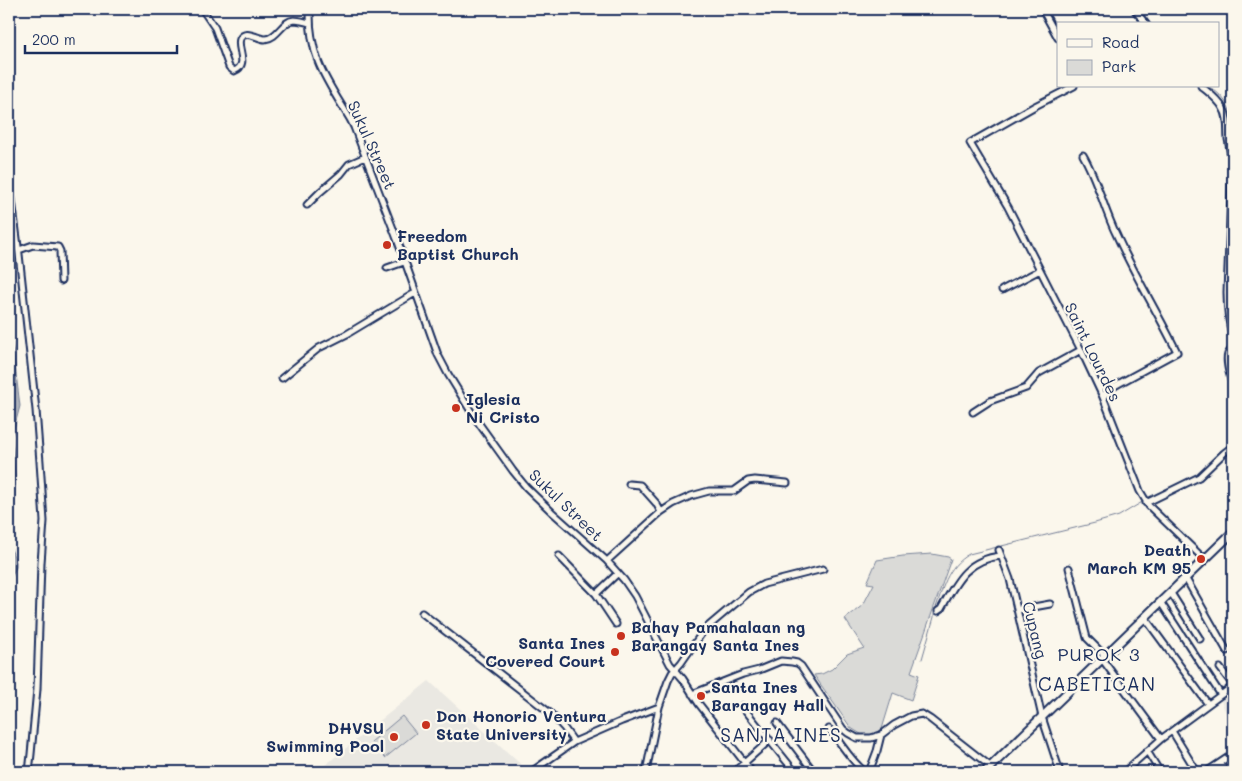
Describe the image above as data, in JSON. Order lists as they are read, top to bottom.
{
  "streets": {
    "street": ["Sukul Street", "Saint Lourdes", "Cupang"]
  },
  "districts": ["PUROK 3", "CABETICAN", "SANTA INES"],
  "places": [
    "Freedom Baptist Church",
    "Iglesia Ni Cristo",
    "Death March KM 95",
    "Bahay Pamahalaan ng Barangay Santa Ines",
    "Santa Ines Covered Court",
    "Santa Ines Barangay Hall",
    "Don Honorio Ventura State University",
    "DHVSU Swimming Pool"
  ],
  "legend": ["Road", "Park"],
  "scale_bar": "200 m"
}
